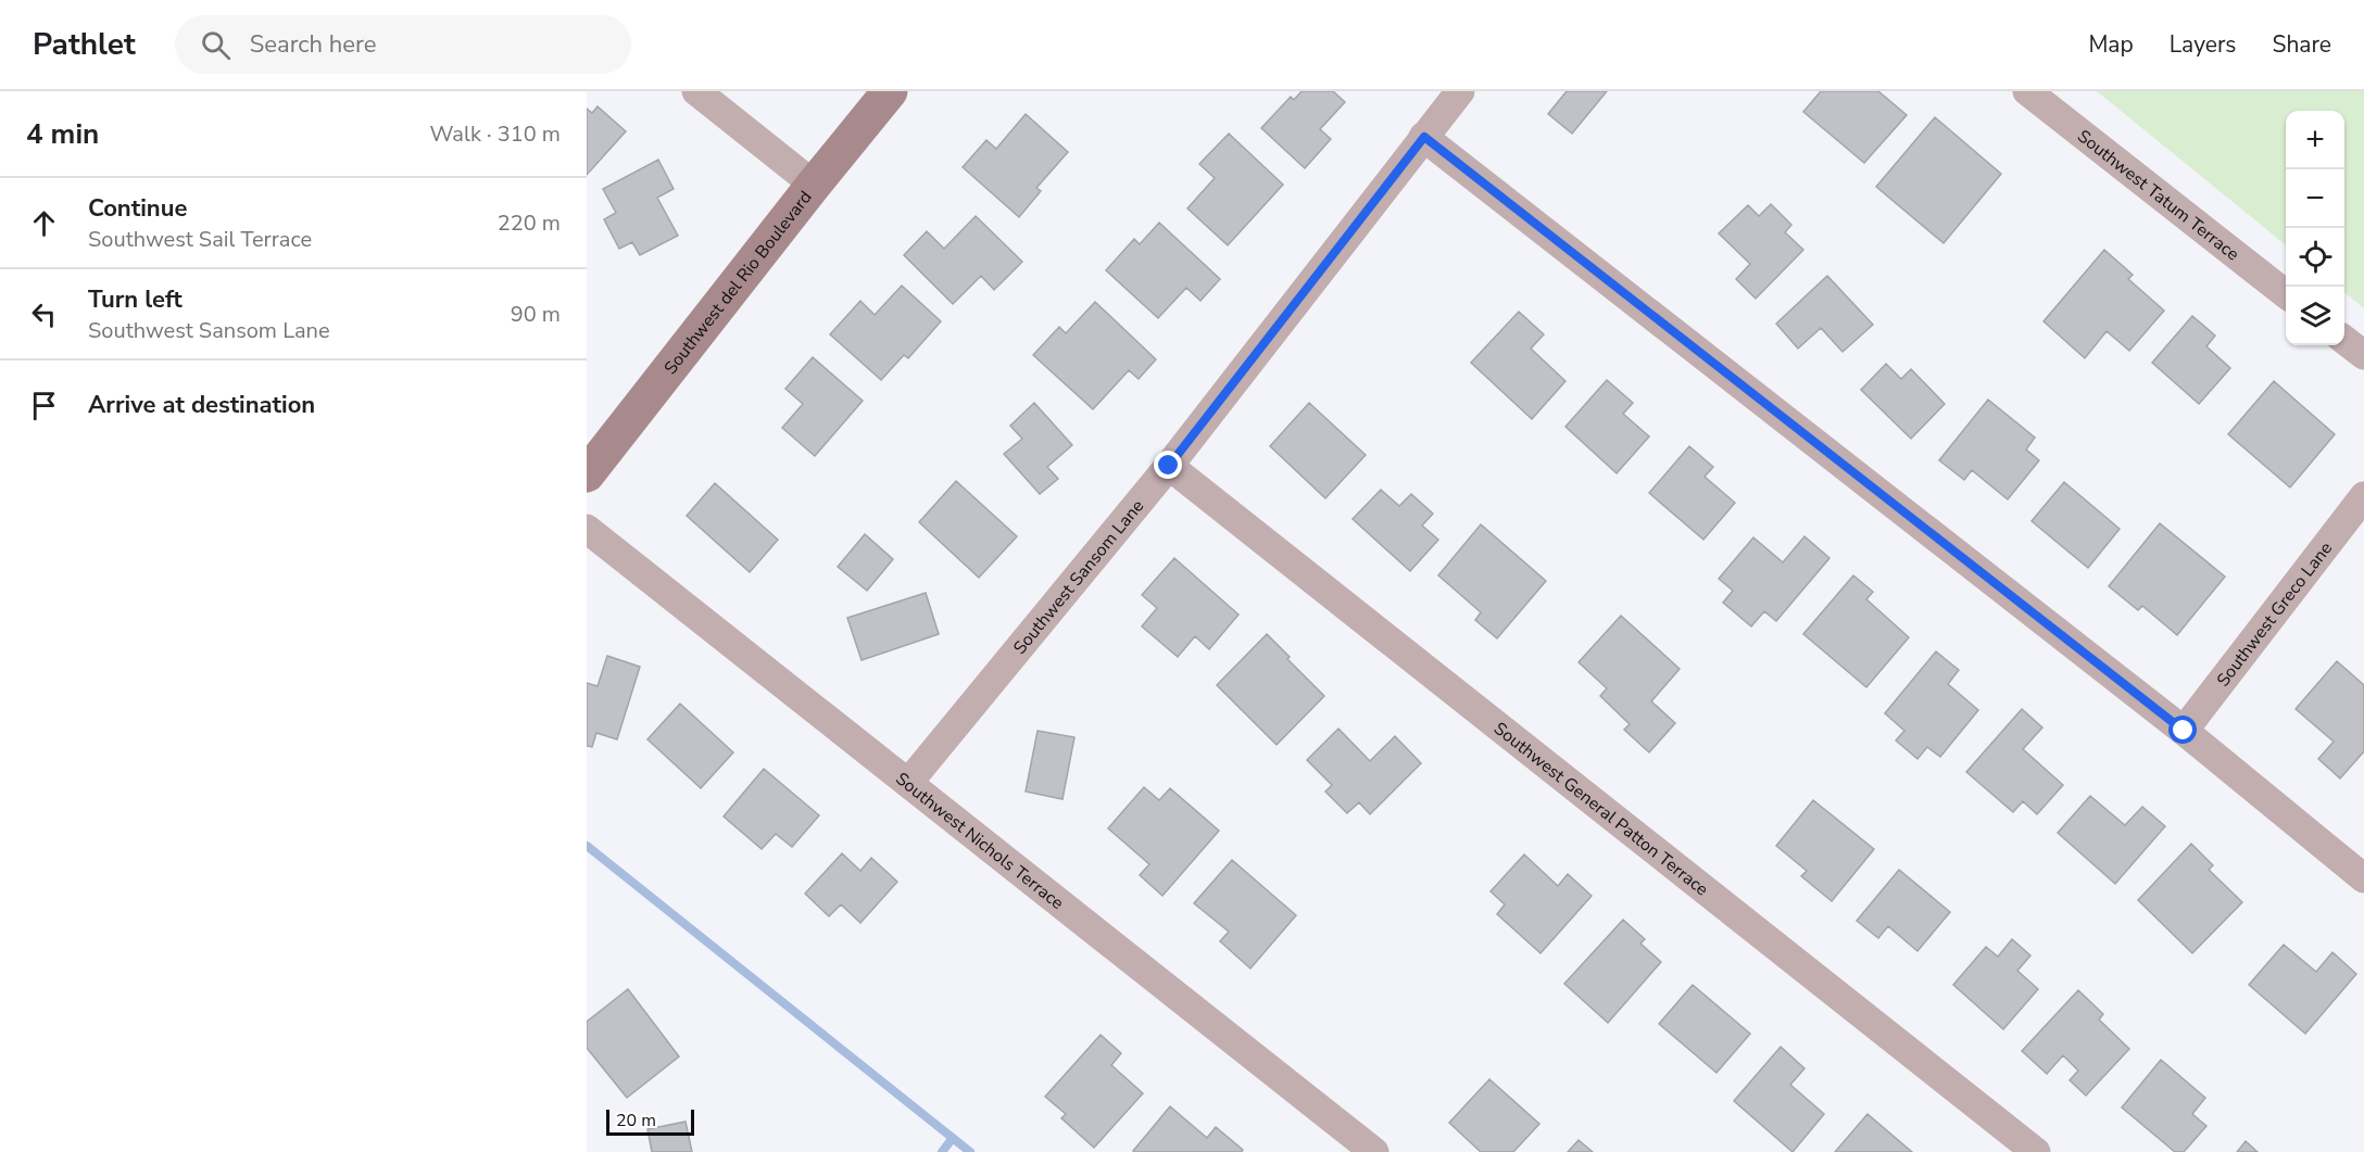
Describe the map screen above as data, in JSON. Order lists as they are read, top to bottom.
{
  "streets": {
    "street": [
      "Southwest Tatum Terrace",
      "Southwest del Rio Boulevard",
      "Southwest Sansom Lane",
      "Southwest Greco Lane",
      "Southwest General Patton Terrace",
      "Southwest Nichols Terrace"
    ]
  },
  "crossings": [
    ["Southwest Sansom Lane", "Southwest General Patton Terrace"],
    ["Southwest Sansom Lane", "Southwest Nichols Terrace"]
  ],
  "scale_bar": "20 m",
  "page": {
    "header": "Pathlet",
    "search": "Search here",
    "nav": ["Map", "Layers", "Share"],
    "heading": ["4 min", "Walk · 310 m"],
    "map_buttons": ["+", "−"],
    "list": [
      ["Continue", "Southwest Sail Terrace", "220 m"],
      ["Turn left", "Southwest Sansom Lane", "90 m"],
      "Arrive at destination"
    ],
    "scale": "20 m"
  }
}
